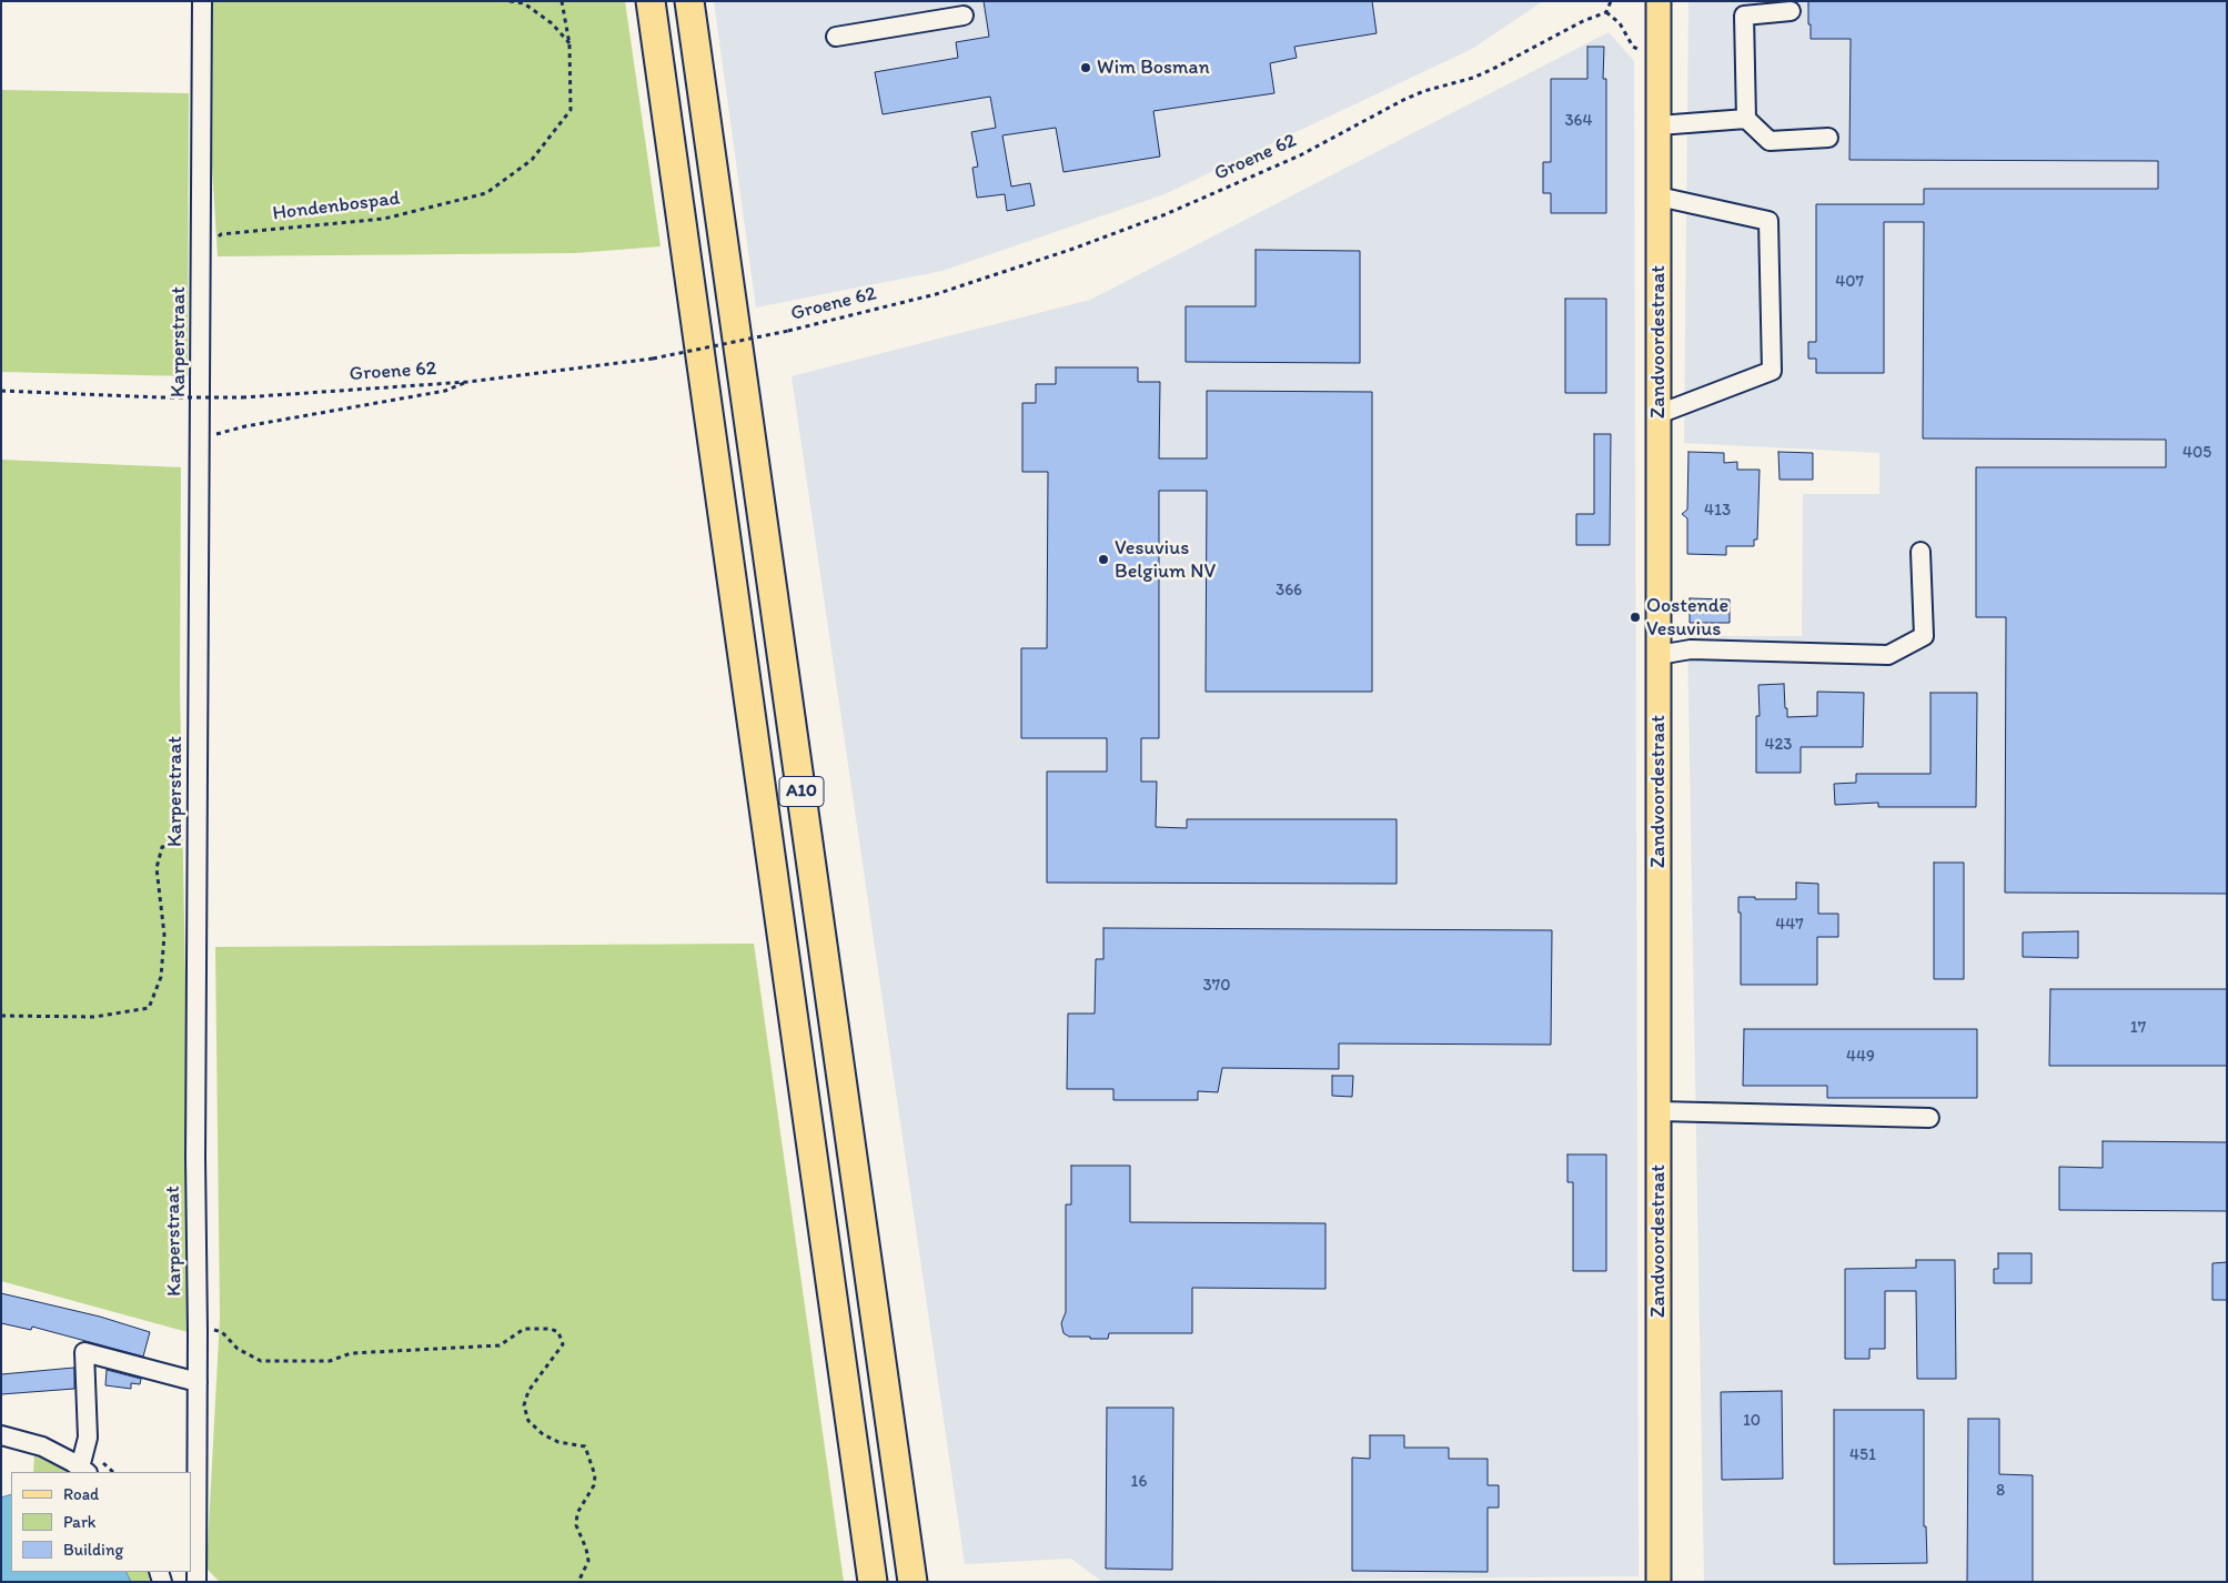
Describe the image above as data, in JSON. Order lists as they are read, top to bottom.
{
  "streets": {
    "highway": ["A10"],
    "main road": ["Zandvoordestraat"],
    "street": ["Karperstraat"],
    "path": ["Groene 62", "Hondenbospad"]
  },
  "crossings": [
    ["Hondenbospad", "Karperstraat"]
  ],
  "places": ["Wim Bosman", "Vesuvius Belgium NV", "Oostende Vesuvius"],
  "house_numbers": [
    "364",
    "407",
    "405",
    "413",
    "366",
    "423",
    "447",
    "370",
    "17",
    "449",
    "10",
    "451",
    "16",
    "8"
  ],
  "legend": ["Road", "Park", "Building"]
}
